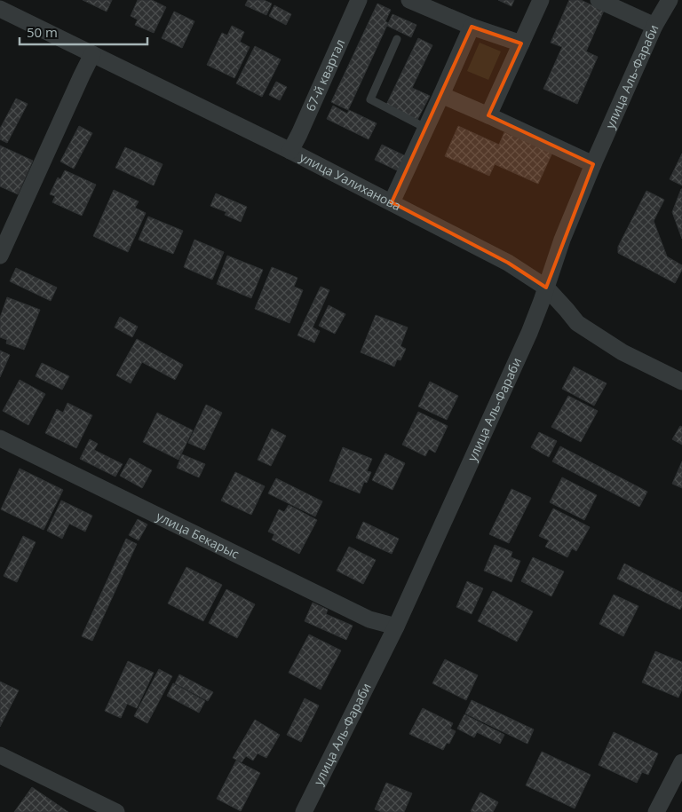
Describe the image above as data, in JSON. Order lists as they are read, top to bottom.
{
  "streets": {
    "street": [
      "67-й квартал",
      "улица Аль-Фараби",
      "улица Уалиханова",
      "улица Бекарыс"
    ]
  },
  "crossings": [
    ["67-й квартал", "улица Уалиханова"],
    ["улица Аль-Фараби", "улица Уалиханова"],
    ["улица Аль-Фараби", "улица Бекарыс"]
  ],
  "scale_bar": "50 m"
}
